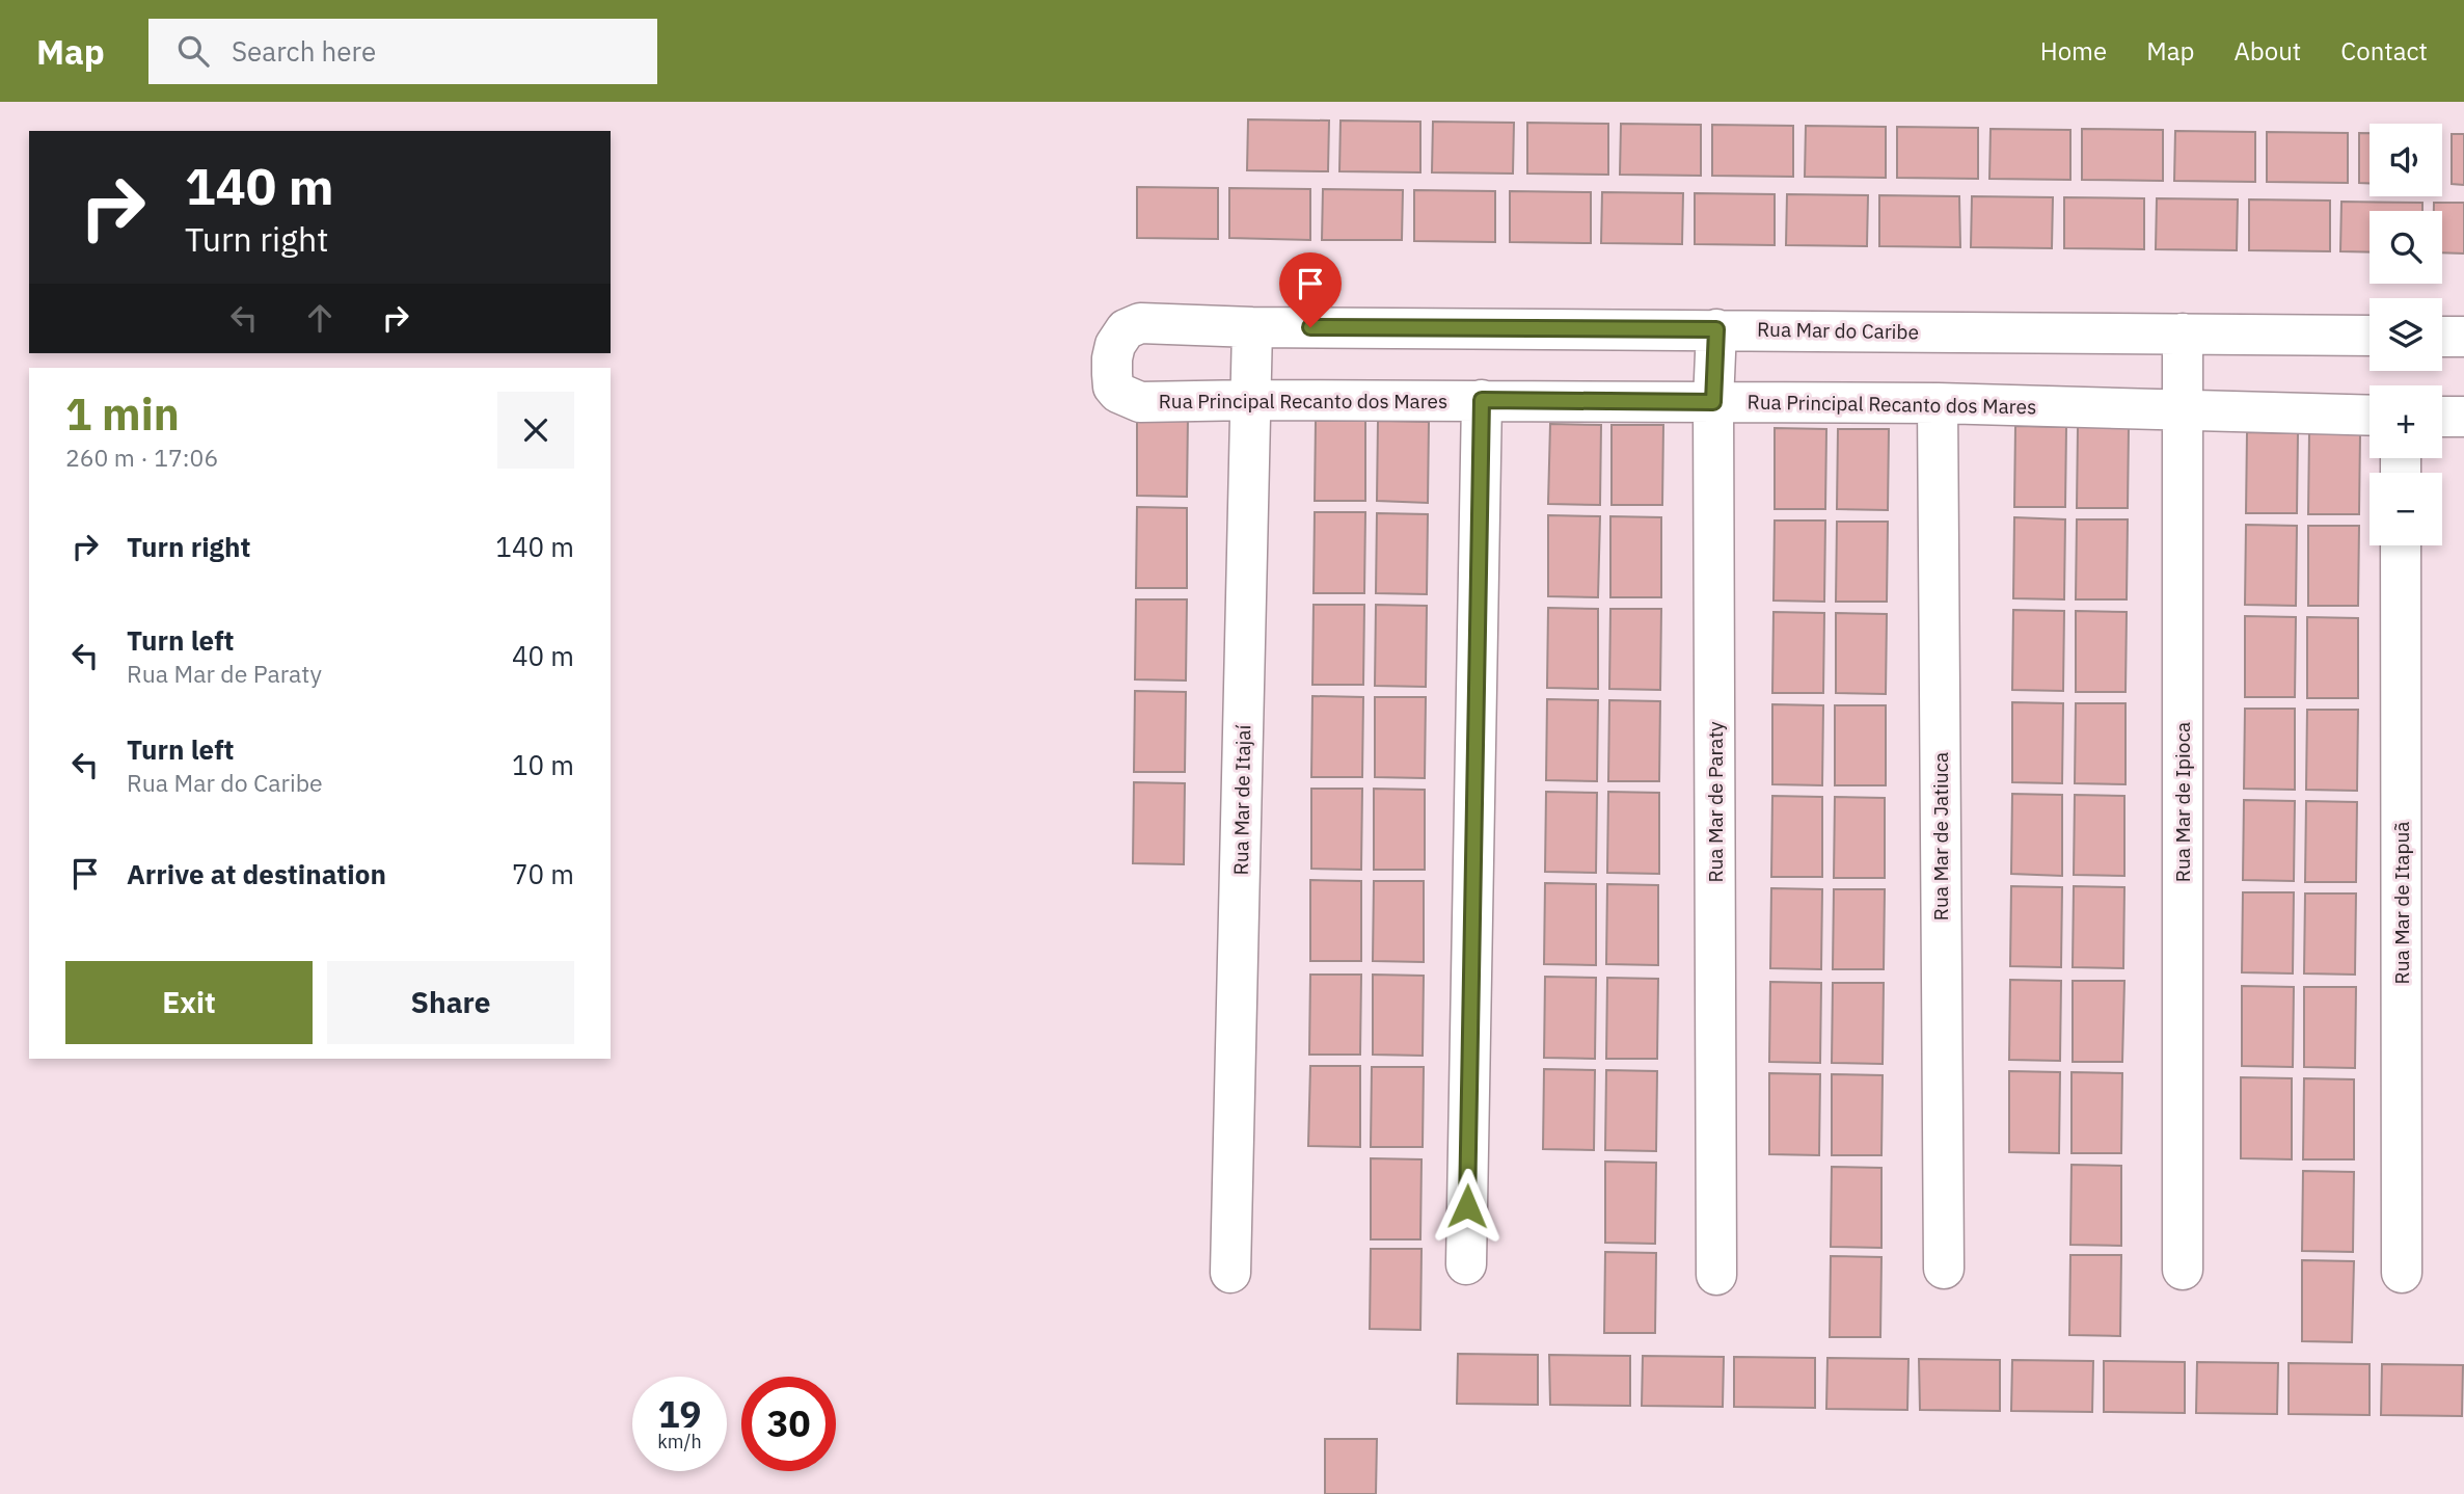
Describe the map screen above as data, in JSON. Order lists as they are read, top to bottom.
{
  "streets": {
    "street": [
      "Rua Mar do Caribe",
      "Rua Principal Recanto dos Mares",
      "Rua Mar de Itajaí",
      "Rua Mar de Paraty",
      "Rua Mar de Ipioca",
      "Rua Mar de Jatiuca",
      "Rua Mar de Itapuã"
    ]
  },
  "crossings": [
    ["Rua Mar do Caribe", "Rua Principal Recanto dos Mares"],
    ["Rua Mar do Caribe", "Rua Mar de Itajaí"],
    ["Rua Mar do Caribe", "Rua Mar de Paraty"],
    ["Rua Mar do Caribe", "Rua Mar de Ipioca"],
    ["Rua Principal Recanto dos Mares", "Rua Mar de Itajaí"],
    ["Rua Principal Recanto dos Mares", "Rua Mar de Paraty"],
    ["Rua Principal Recanto dos Mares", "Rua Mar de Ipioca"],
    ["Rua Principal Recanto dos Mares", "Rua Mar de Jatiuca"]
  ],
  "page": {
    "header": "Map",
    "search": "Search here",
    "nav": [
      "Home",
      "Map",
      "About",
      "Contact"
    ],
    "map_buttons": ["+", "−"],
    "turn": ["140 m", "Turn right"],
    "heading": ["1 min", "260 m · 17:06"],
    "list": [
      {
        "name": "Turn right",
        "value": "140 m"
      },
      {
        "name": "Turn left",
        "note": "Rua Mar de Paraty",
        "value": "40 m"
      },
      {
        "name": "Turn left",
        "note": "Rua Mar do Caribe",
        "value": "10 m"
      },
      {
        "name": "Arrive at destination",
        "value": "70 m"
      }
    ],
    "buttons": ["Exit", "Share"],
    "speed": "19 km/h",
    "limit": "30"
  }
}
